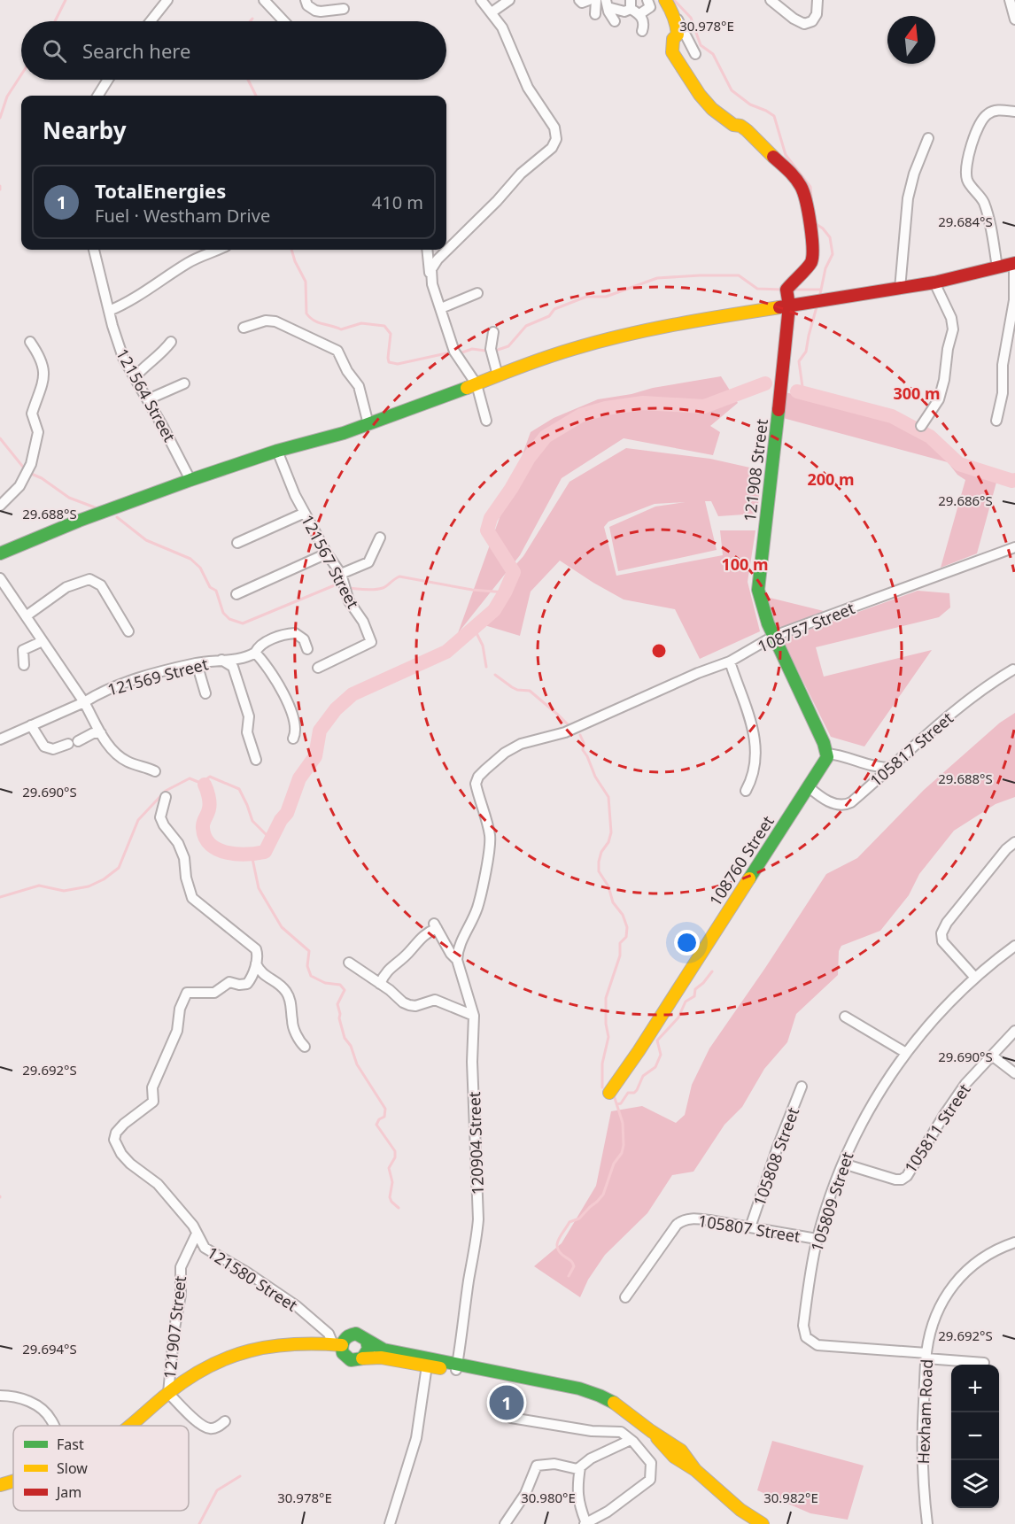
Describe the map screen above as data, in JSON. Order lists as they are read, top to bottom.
{
  "streets": {
    "street": [
      "121564 Street",
      "121908 Street",
      "121567 Street",
      "108757 Street",
      "121569 Street",
      "105817 Street",
      "108760 Street",
      "105811 Street",
      "120904 Street",
      "105808 Street",
      "105809 Street",
      "105807 Street",
      "121580 Street",
      "121907 Street",
      "Hexham Road"
    ]
  },
  "crossings": [
    ["121908 Street", "108757 Street"],
    ["108757 Street", "120904 Street"],
    ["105817 Street", "108760 Street"],
    ["105811 Street", "105809 Street"],
    ["105808 Street", "105807 Street"],
    ["105809 Street", "105807 Street"],
    ["105809 Street", "Hexham Road"],
    ["121580 Street", "121907 Street"]
  ],
  "legend": ["Fast", "Slow", "Jam"],
  "north": "top",
  "page": {
    "search": "Search here",
    "heading": "Nearby",
    "list": [
      {
        "mark": "1",
        "name": "TotalEnergies",
        "note": "Fuel · Westham Drive",
        "value": "410 m"
      }
    ],
    "map_buttons": ["+", "−"],
    "pins": "1"
  },
  "coordinates": [
    "30.978°E",
    "29.684°S",
    "29.686°S",
    "29.688°S",
    "29.690°S",
    "29.692°S",
    "29.694°S",
    "30.980°E",
    "30.982°E"
  ],
  "rings": ["300 m", "200 m", "100 m"]
}
